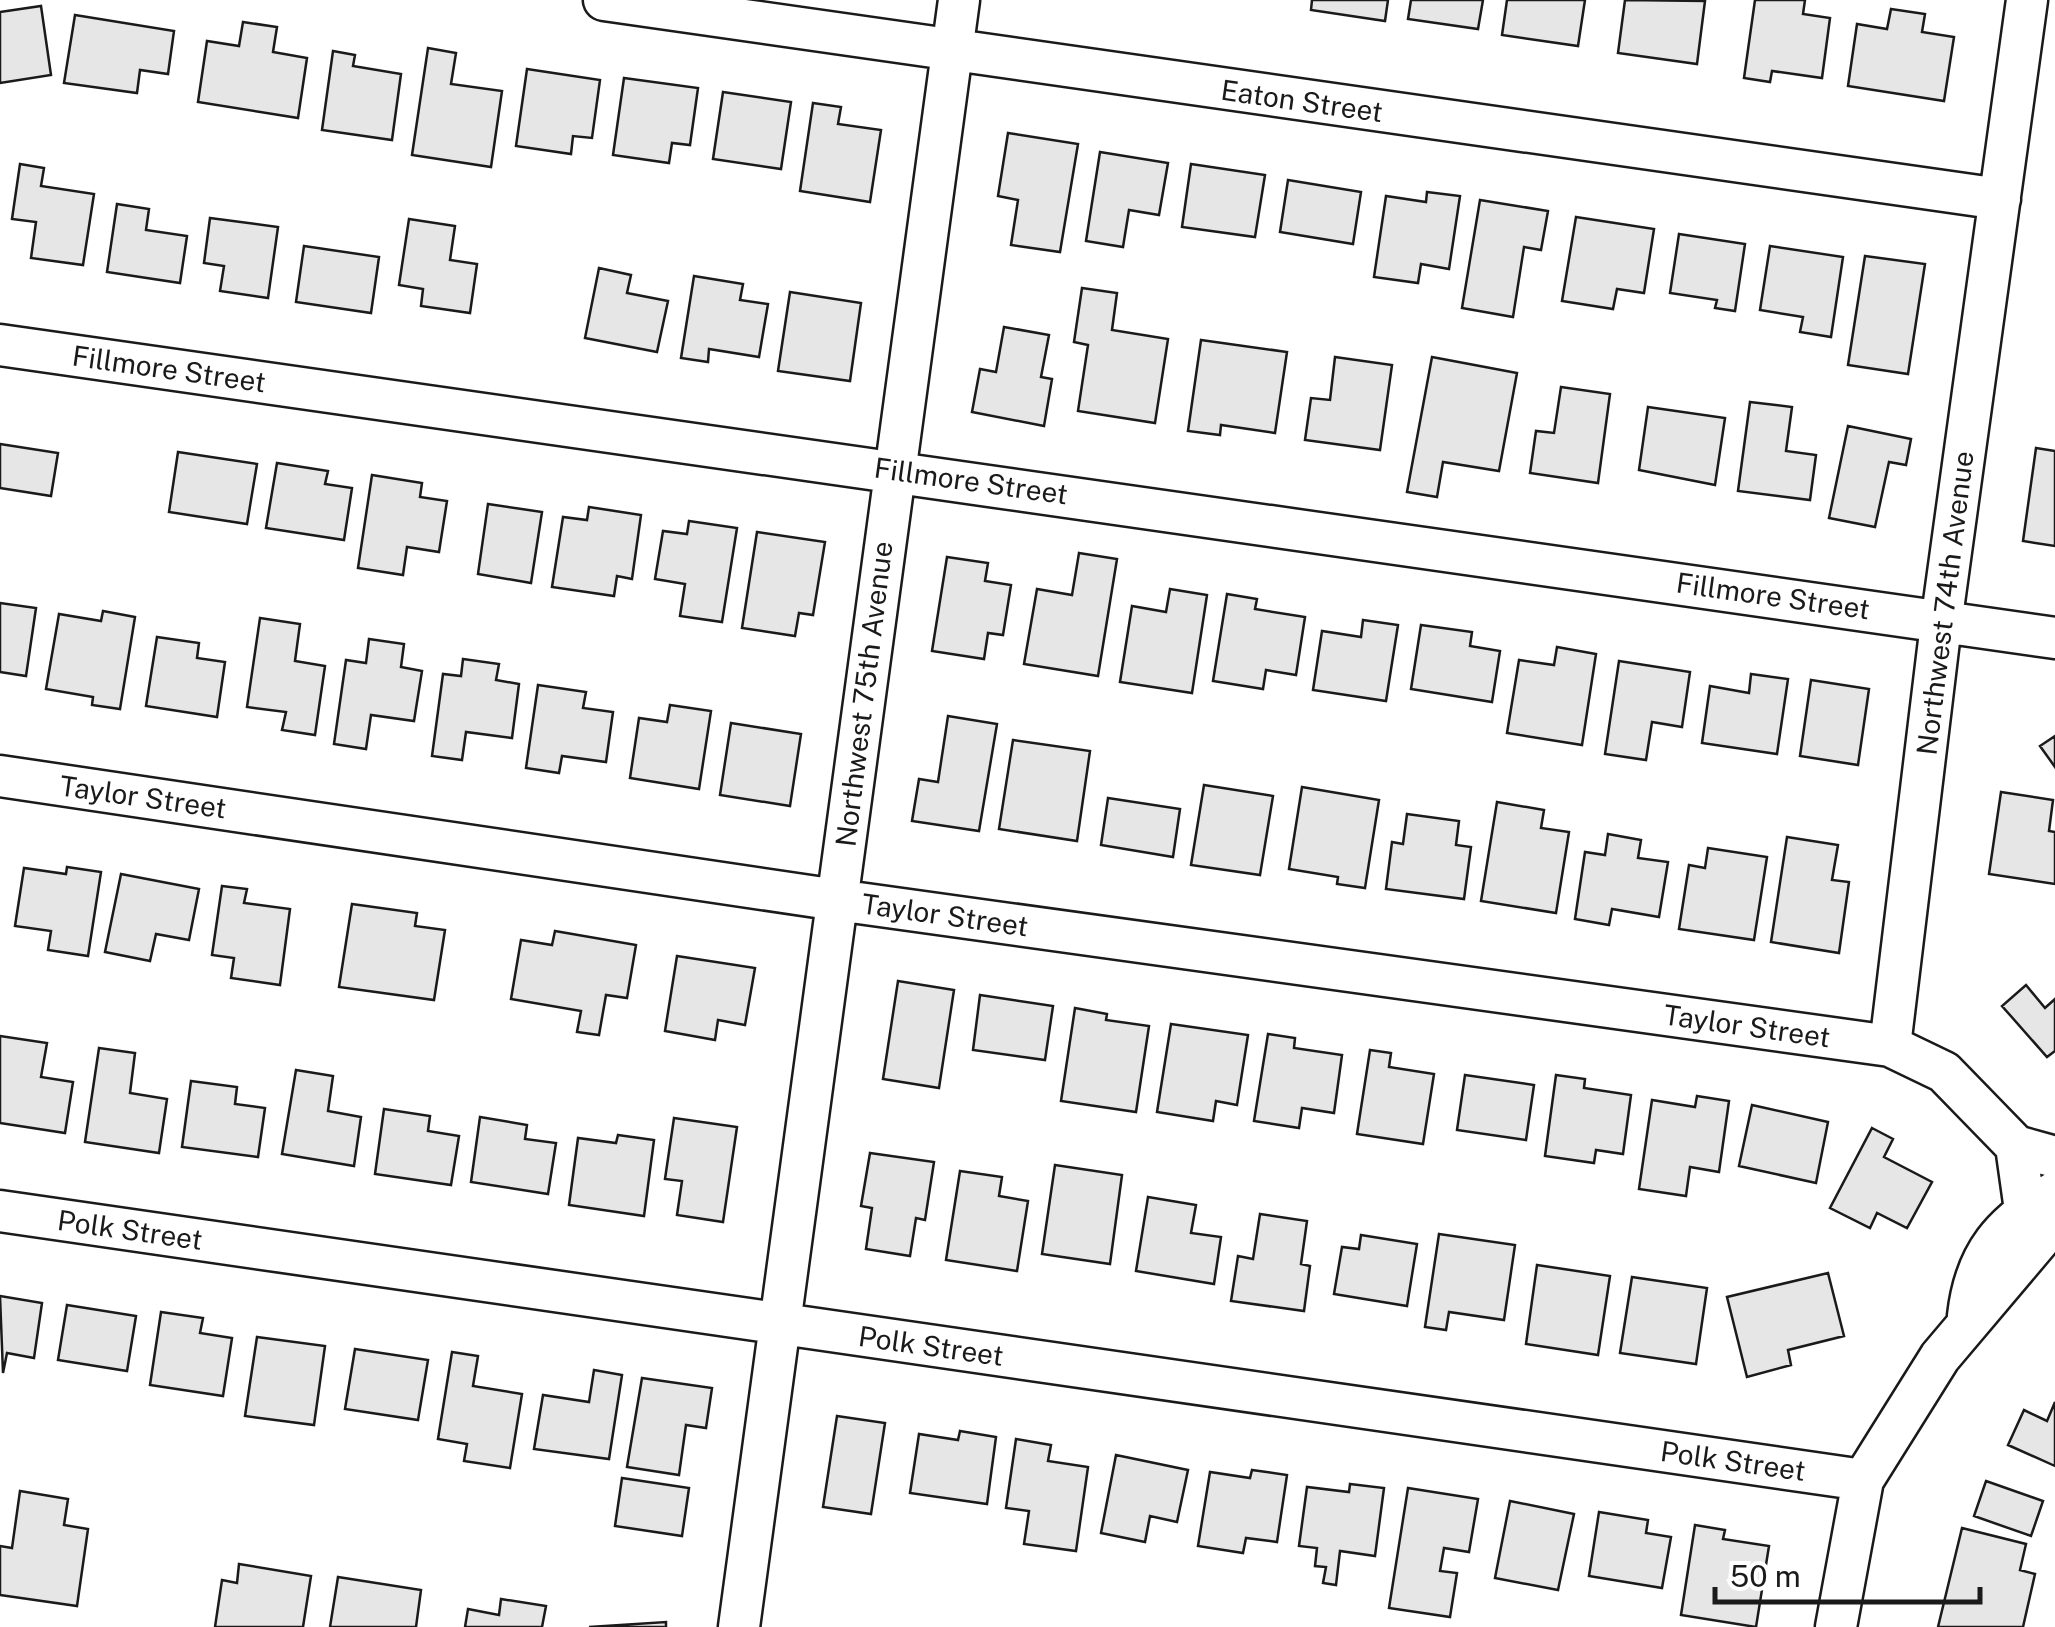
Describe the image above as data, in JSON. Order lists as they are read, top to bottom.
{
  "streets": {
    "street": [
      "Eaton Street",
      "Fillmore Street",
      "Northwest 74th Avenue",
      "Northwest 75th Avenue",
      "Taylor Street",
      "Polk Street"
    ]
  },
  "crossings": [
    ["Eaton Street", "Northwest 74th Avenue"],
    ["Eaton Street", "Northwest 75th Avenue"],
    ["Fillmore Street", "Northwest 74th Avenue"],
    ["Fillmore Street", "Northwest 75th Avenue"],
    ["Northwest 74th Avenue", "Taylor Street"],
    ["Northwest 75th Avenue", "Taylor Street"],
    ["Northwest 75th Avenue", "Polk Street"]
  ],
  "scale_bar": "50 m"
}
